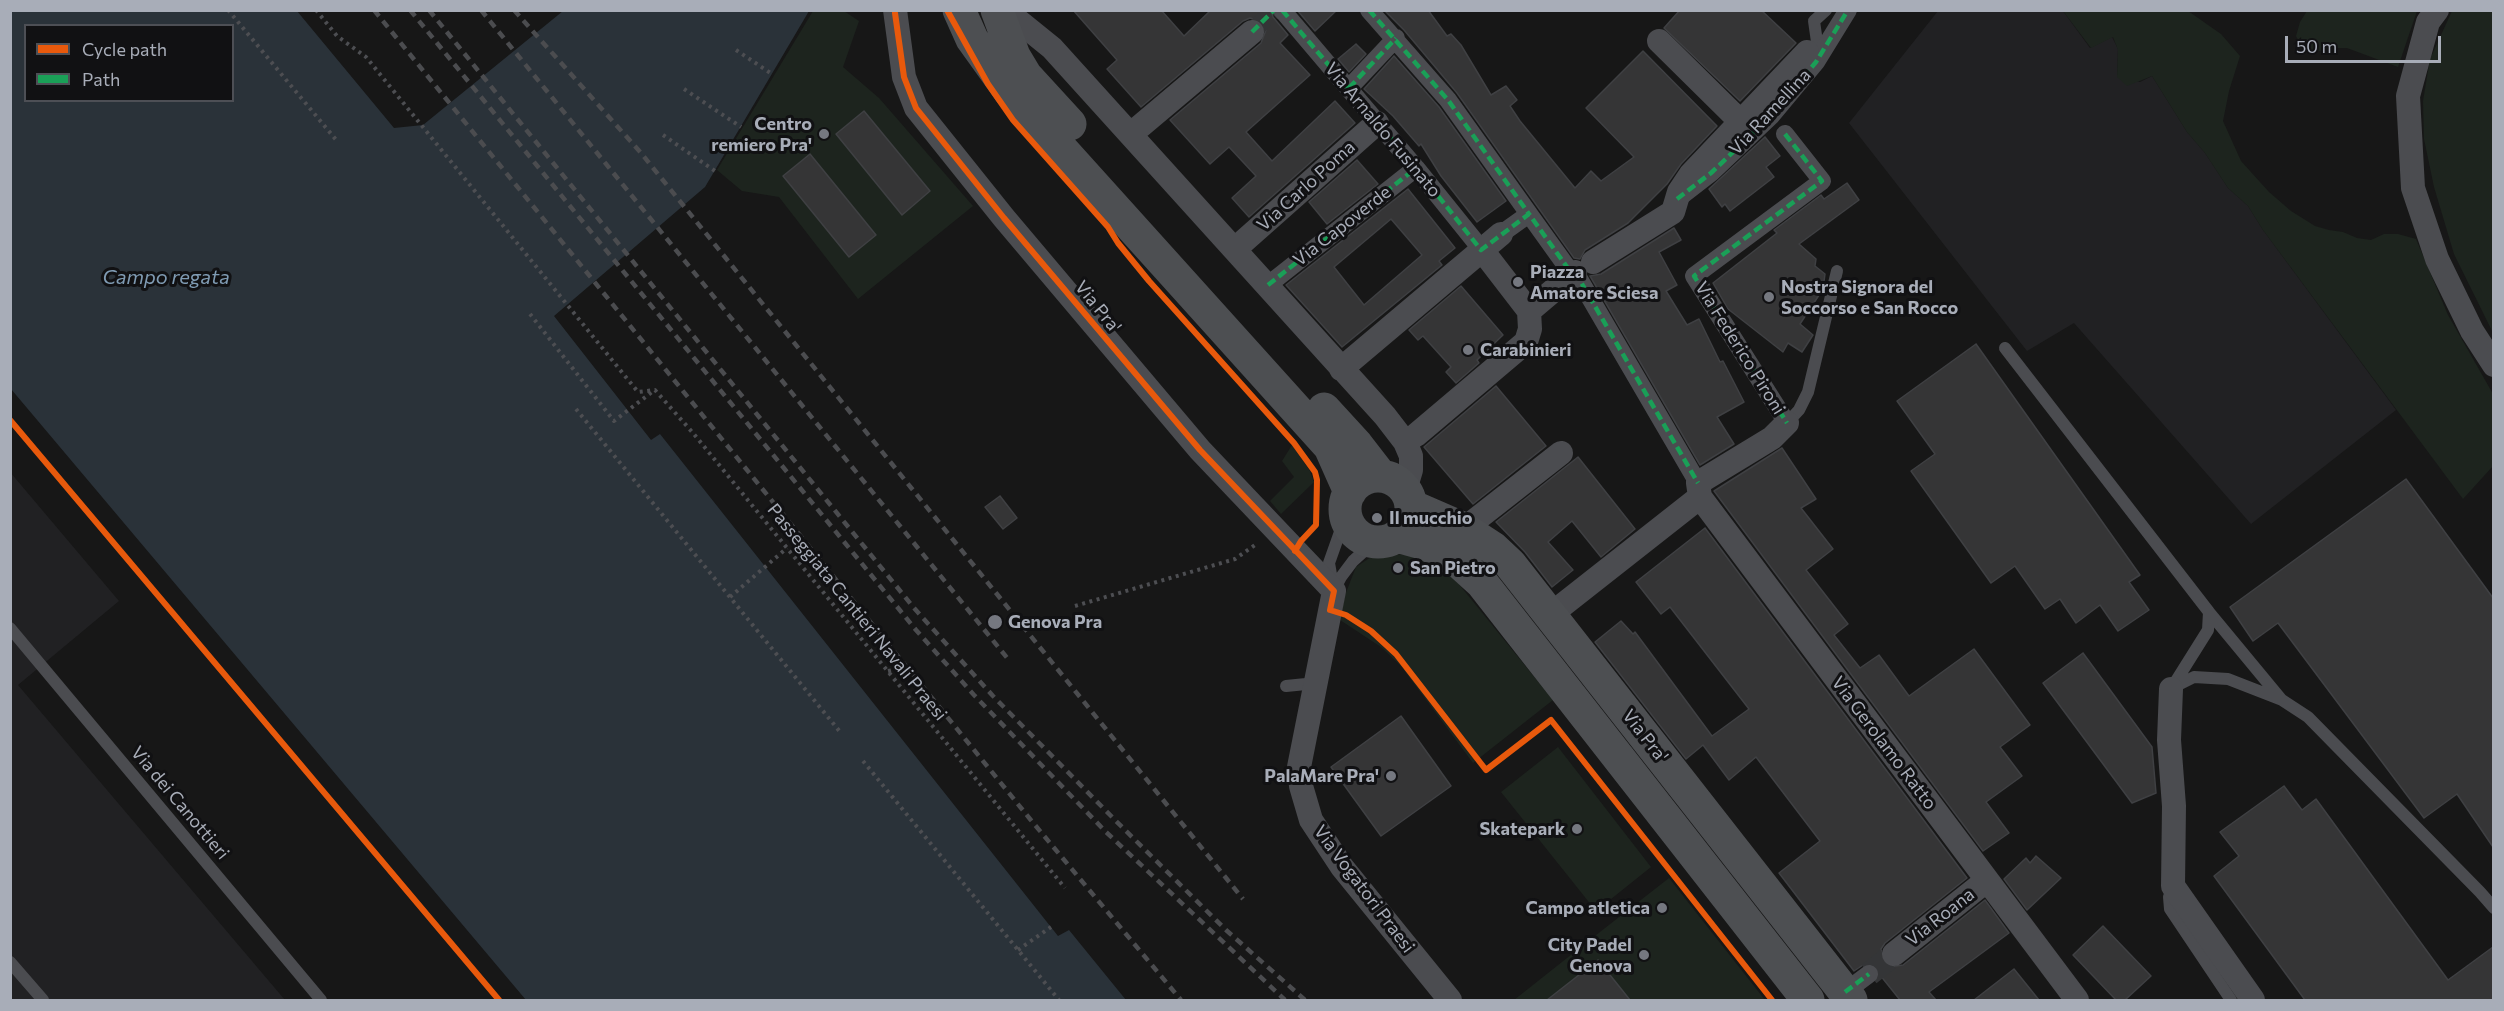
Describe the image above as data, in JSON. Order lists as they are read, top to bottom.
{
  "streets": {
    "main road": ["Via Pra'"],
    "street": [
      "Via Ramellina",
      "Via Arnaldo Fusinato",
      "Via Carlo Poma",
      "Via Capoverde",
      "Via Federico Pironi",
      "Via Gerolamo Ratto",
      "Via Vogatori Praesi",
      "Via Roana"
    ],
    "lane": ["Via dei Canottieri"],
    "path": ["Passeggiata Cantieri Navali Praesi"]
  },
  "crossings": [
    ["Via Arnaldo Fusinato", "Via Carlo Poma"],
    ["Via Arnaldo Fusinato", "Via Capoverde"],
    ["Via Pra'", "Via Federico Pironi"],
    ["Via Pra'", "Via Vogatori Praesi"],
    ["Via Federico Pironi", "Via Gerolamo Ratto"],
    ["Via Gerolamo Ratto", "Via Roana"]
  ],
  "water": ["Campo regata"],
  "places": [
    "Centro remiero Pra'",
    "Piazza Amatore Sciesa",
    "Nostra Signora del Soccorso e San Rocco",
    "Carabinieri",
    "Il mucchio",
    "San Pietro",
    "Genova Pra",
    "PalaMare Pra'",
    "Skatepark",
    "Campo atletica",
    "City Padel Genova"
  ],
  "legend": ["Cycle path", "Path"],
  "scale_bar": "50 m"
}
